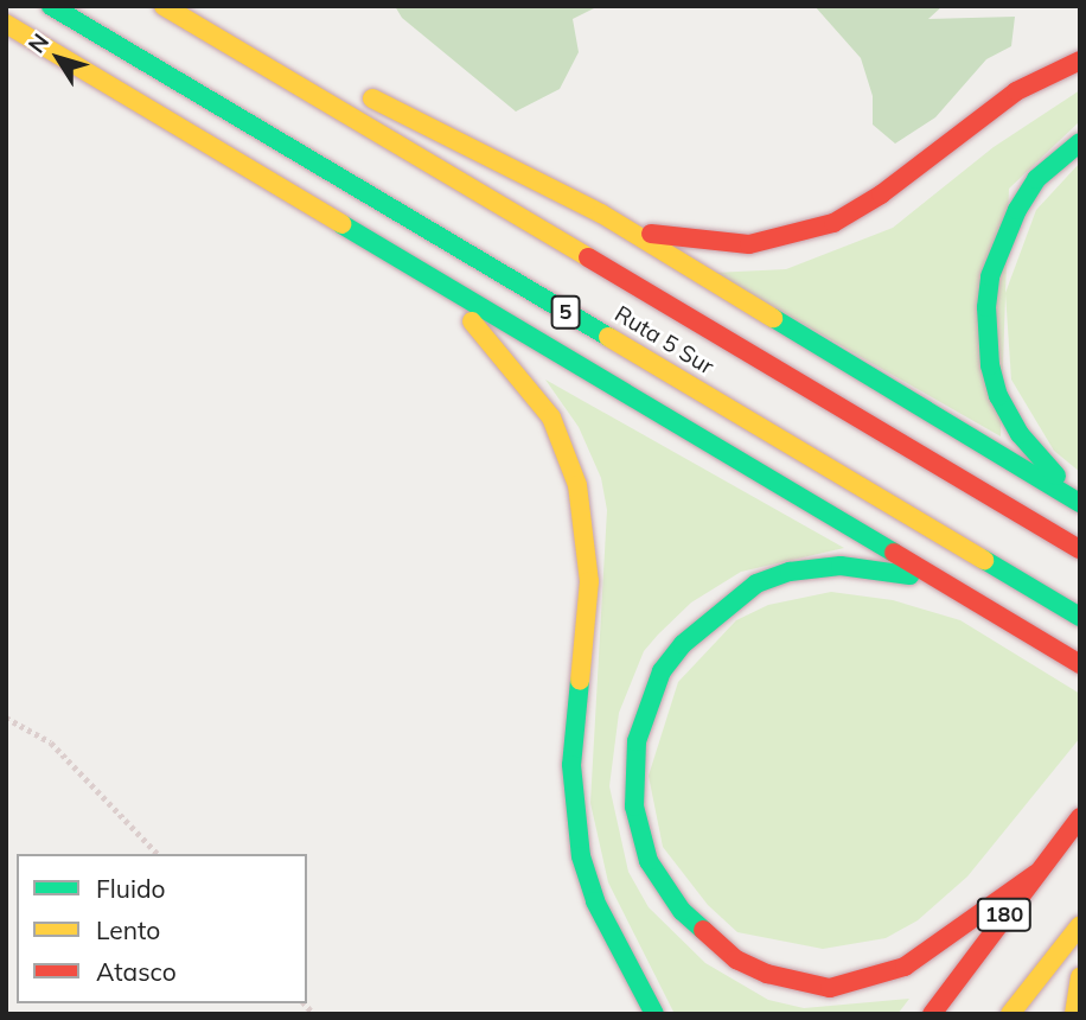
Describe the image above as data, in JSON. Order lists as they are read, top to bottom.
{
  "streets": {
    "highway": ["5", "Ruta 5 Sur", "180"]
  },
  "legend": ["Fluido", "Lento", "Atasco"],
  "north": "top left"
}
